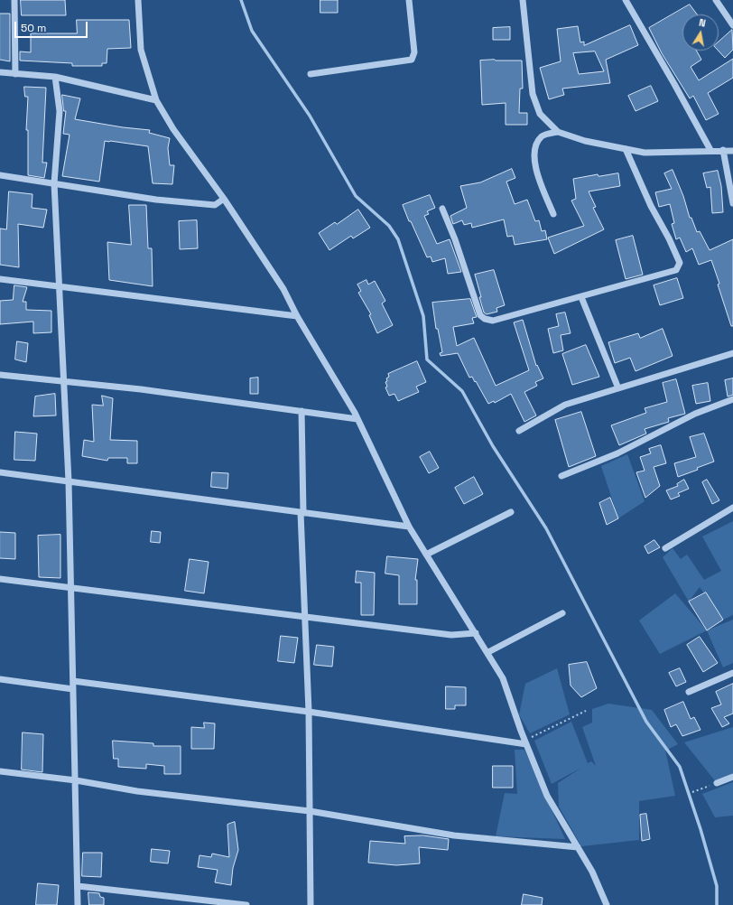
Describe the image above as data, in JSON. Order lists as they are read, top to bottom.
{
  "scale_bar": "50 m",
  "north": "top"
}
